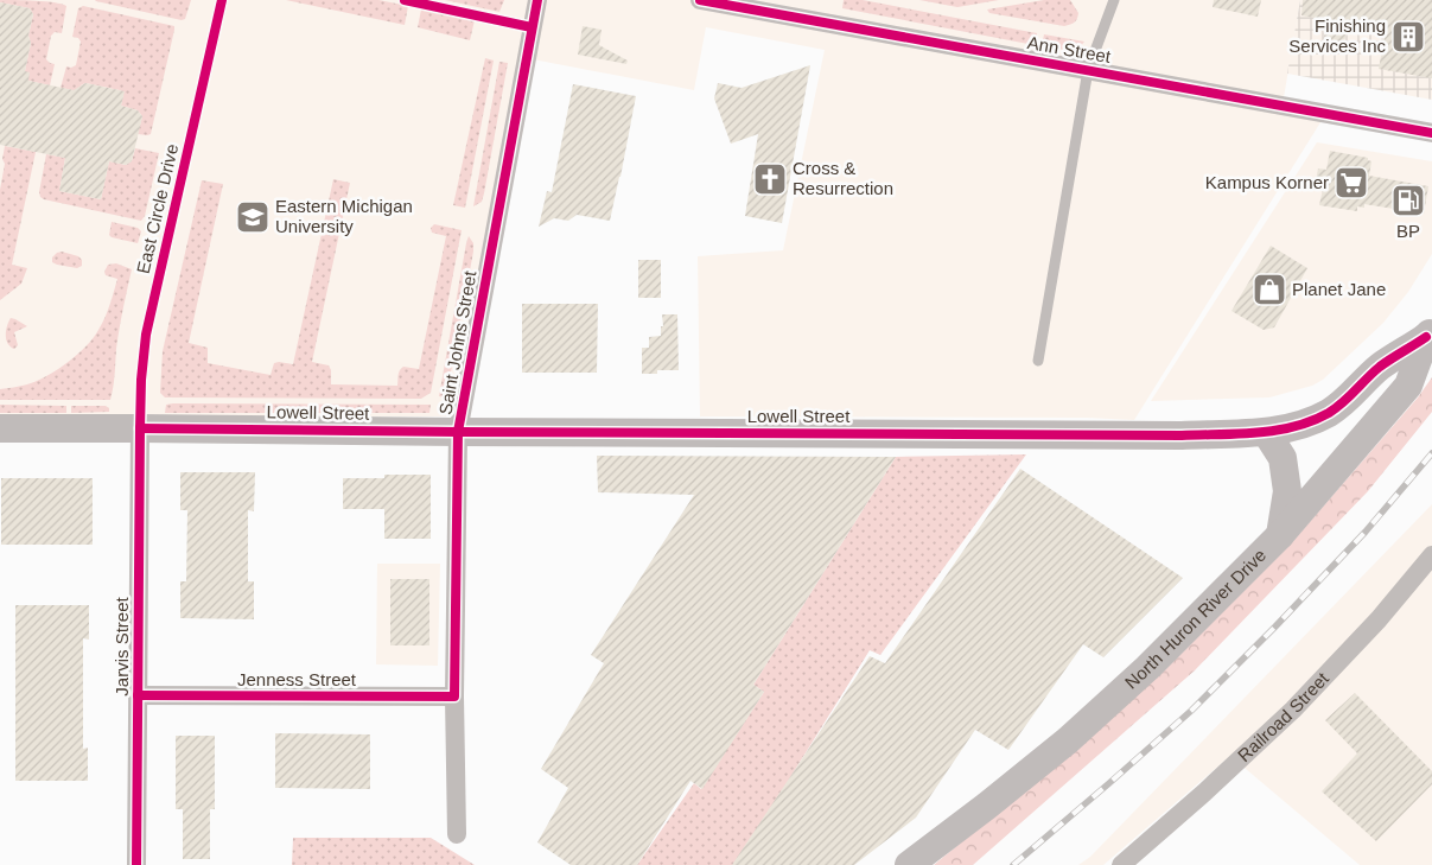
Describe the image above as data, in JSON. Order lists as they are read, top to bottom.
{
  "streets": {
    "main road": ["Lowell Street", "North Huron River Drive"],
    "street": [
      "Ann Street",
      "Saint Johns Street",
      "Jarvis Street",
      "Jenness Street",
      "Railroad Street"
    ],
    "lane": ["East Circle Drive"]
  },
  "crossings": [
    ["East Circle Drive", "Lowell Street"],
    ["East Circle Drive", "Jarvis Street"],
    ["Saint Johns Street", "Lowell Street"],
    ["Saint Johns Street", "Jenness Street"],
    ["Lowell Street", "North Huron River Drive"],
    ["Lowell Street", "Jarvis Street"],
    ["Jarvis Street", "Jenness Street"]
  ],
  "places": {
    "building": ["Finishing Services Inc"],
    "church": ["Cross & Resurrection"],
    "supermarket": ["Kampus Korner"],
    "fuel station": ["BP"],
    "school or university": ["Eastern Michigan University"],
    "shop": ["Planet Jane"]
  }
}
